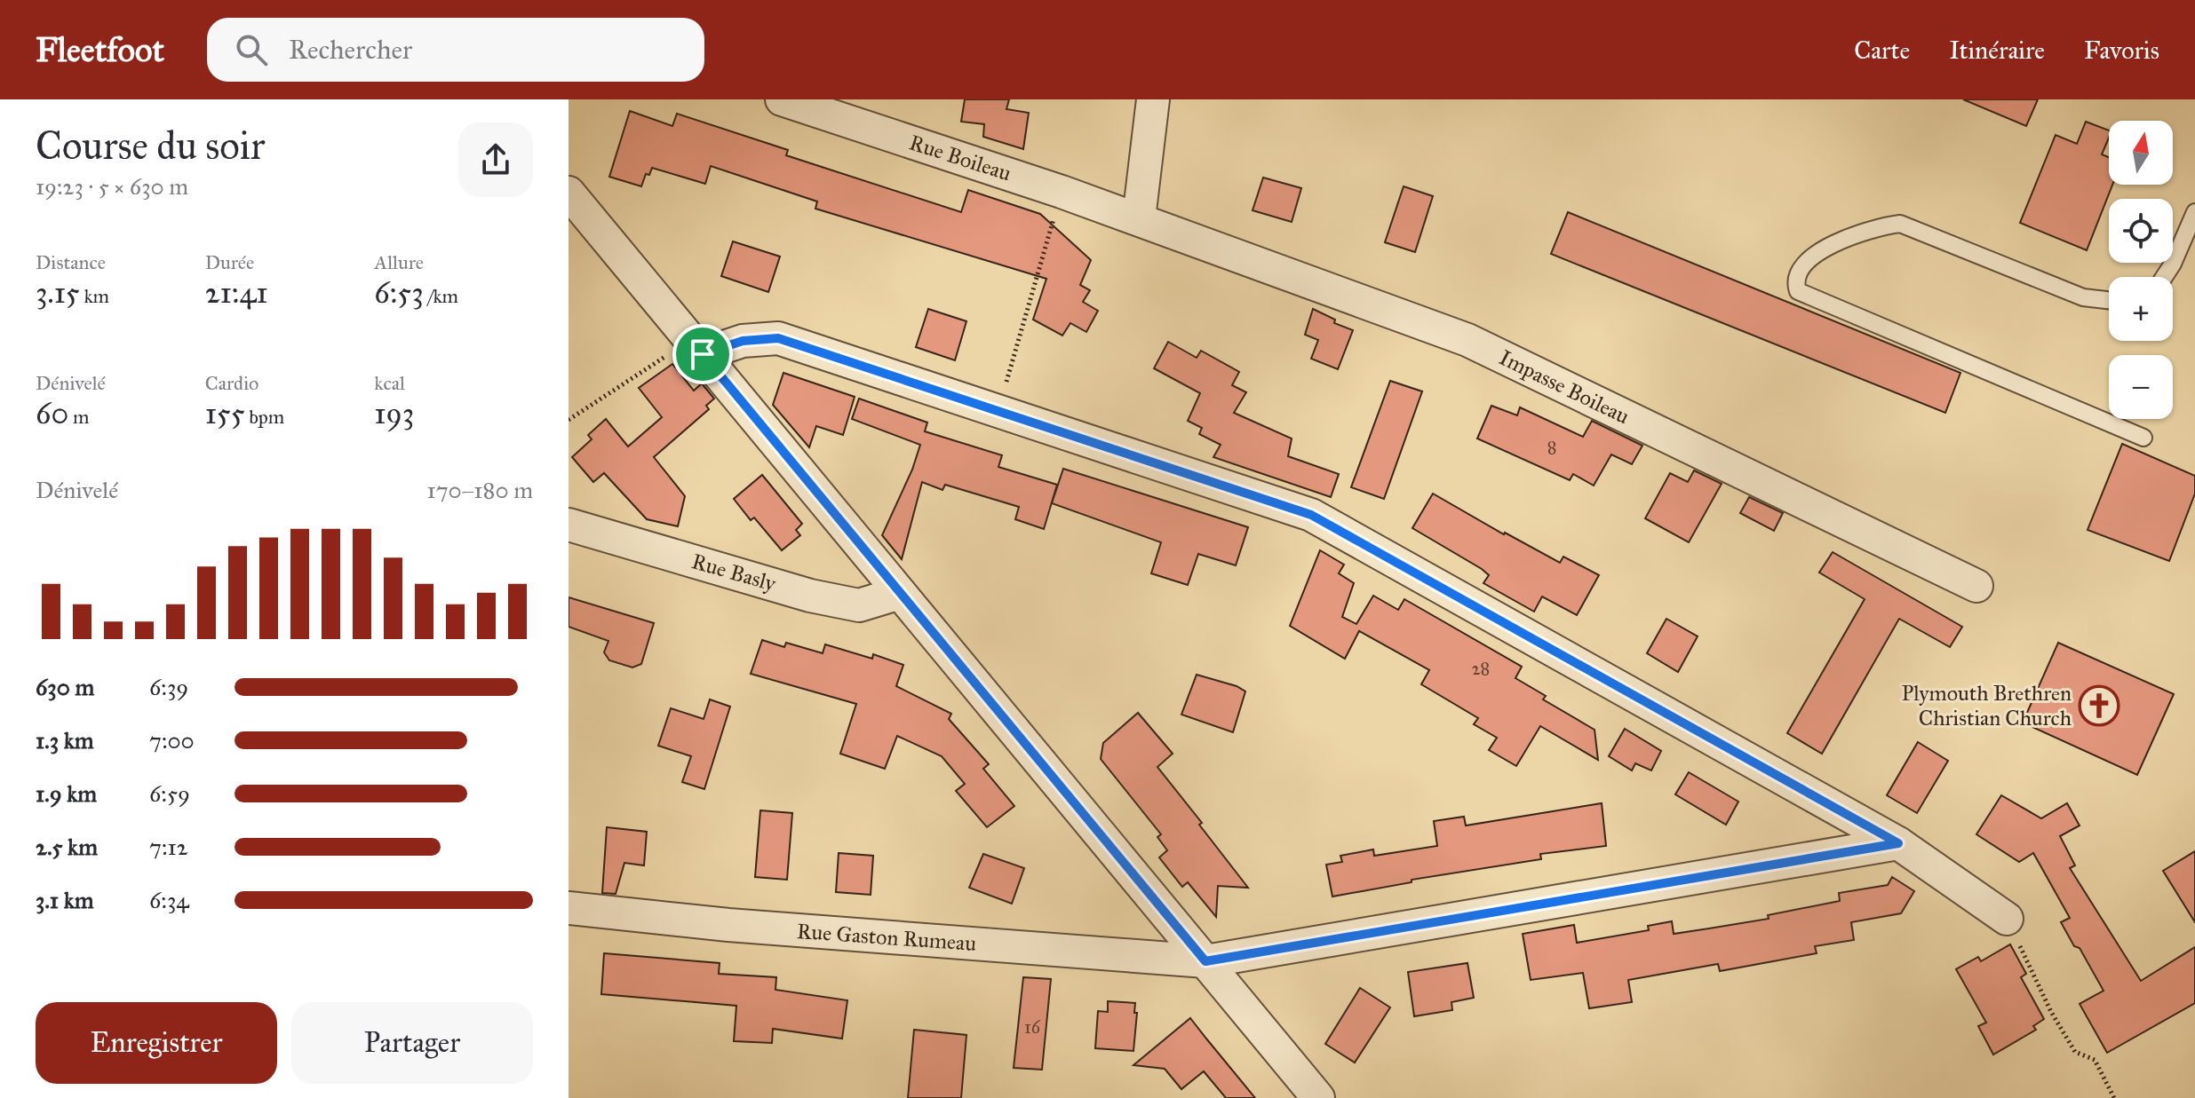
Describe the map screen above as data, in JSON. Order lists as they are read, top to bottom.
{
  "streets": {
    "street": [
      "Rue Boileau",
      "Impasse Boileau",
      "Rue Basly",
      "Rue Gaston Rumeau"
    ]
  },
  "crossings": [
    ["Rue Boileau", "Impasse Boileau"]
  ],
  "places": {
    "church": ["Plymouth Brethren Christian Church"]
  },
  "house_numbers": ["8", "28", "16"],
  "north": "top",
  "page": {
    "header": "Fleetfoot",
    "search": "Rechercher",
    "nav": ["Carte", "Itinéraire", "Favoris"],
    "heading": ["Course du soir", "19:23 · 5 × 630 m"],
    "map_buttons": ["+", "−"],
    "stats": [
      ["Distance", "3.15 km"],
      ["Durée", "21:41"],
      ["Allure", "6:53 /km"],
      ["Dénivelé", "60 m"],
      ["Cardio", "155 bpm"],
      ["kcal", "193"]
    ],
    "chart": ["Dénivelé", "170–180 m"],
    "list": [
      {
        "name": "630 m",
        "note": "6:39"
      },
      {
        "name": "1.3 km",
        "note": "7:00"
      },
      {
        "name": "1.9 km",
        "note": "6:59"
      },
      {
        "name": "2.5 km",
        "note": "7:12"
      },
      {
        "name": "3.1 km",
        "note": "6:34"
      }
    ],
    "buttons": ["Enregistrer", "Partager"]
  }
}
